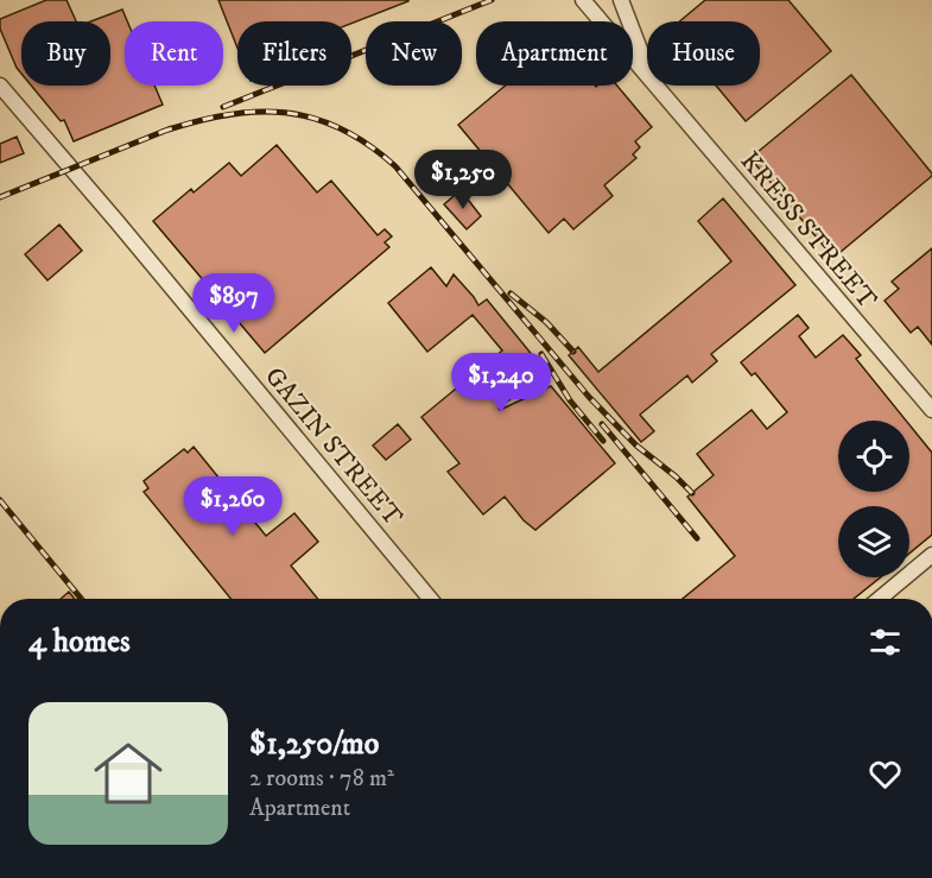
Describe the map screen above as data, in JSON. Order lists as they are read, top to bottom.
{
  "streets": {
    "street": ["KRESS STREET", "GAZIN STREET"]
  },
  "page": {
    "chip": [
      "Buy",
      "Rent",
      "Filters",
      "New",
      "Apartment",
      "House"
    ],
    "price": [
      "$1,250",
      "$897",
      "$1,240",
      "$1,260"
    ],
    "heading": "4 homes",
    "list": [
      {
        "name": "$1,250/mo",
        "note": "2 rooms · 78 m² · Apartment"
      }
    ]
  }
}
